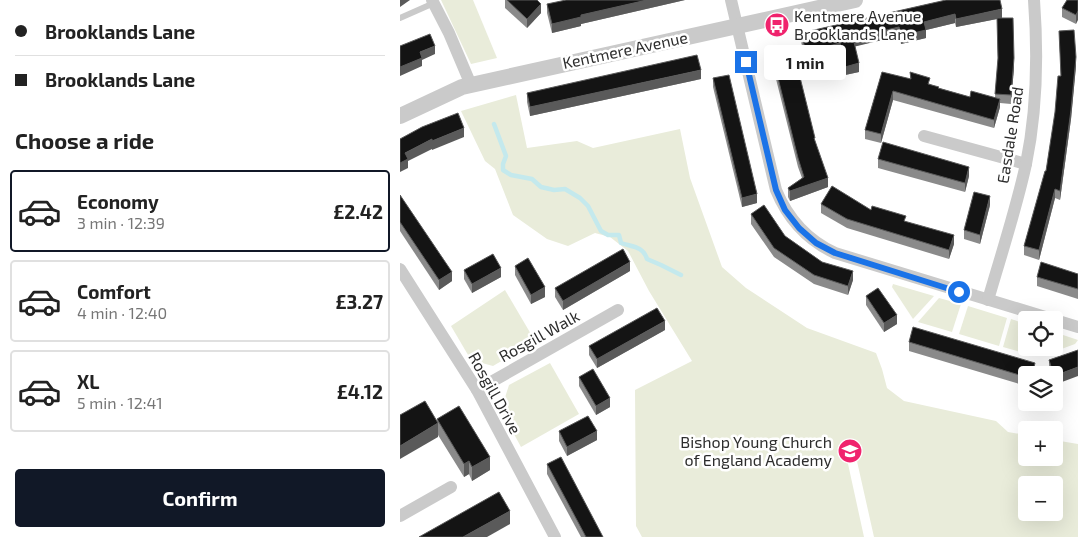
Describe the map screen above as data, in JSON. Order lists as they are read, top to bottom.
{
  "streets": {
    "street": [
      "Kentmere Avenue",
      "Easdale Road",
      "Rosgill Walk",
      "Rosgill Drive"
    ]
  },
  "crossings": [
    ["Rosgill Walk", "Rosgill Drive"]
  ],
  "places": {
    "bus stop": ["Kentmere Avenue Brooklands Lane"],
    "school or university": ["Bishop Young Church of England Academy"]
  },
  "page": {
    "banner": ["Brooklands Lane", "Brooklands Lane"],
    "bubble": "1 min",
    "heading": "Choose a ride",
    "list": [
      {
        "name": "Economy",
        "note": "3 min · 12:39",
        "value": "£2.42"
      },
      {
        "name": "Comfort",
        "note": "4 min · 12:40",
        "value": "£3.27"
      },
      {
        "name": "XL",
        "note": "5 min · 12:41",
        "value": "£4.12"
      }
    ],
    "map_buttons": ["+", "−"],
    "buttons": "Confirm"
  }
}
